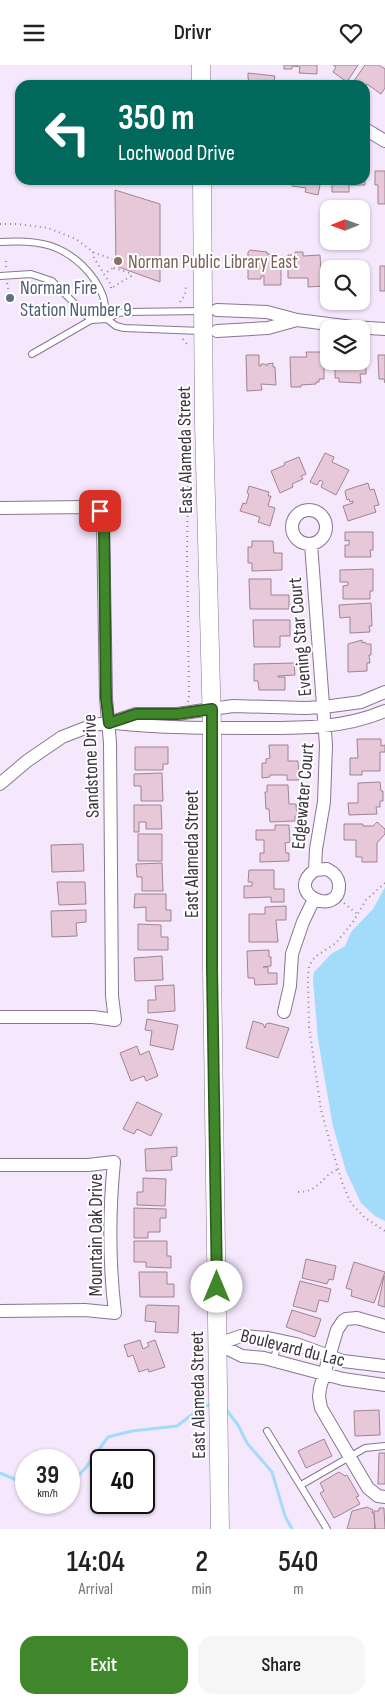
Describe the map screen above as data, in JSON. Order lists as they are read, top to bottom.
{
  "streets": {
    "street": [
      "East Alameda Street",
      "Evening Star Court",
      "Sandstone Drive",
      "Edgewater Court",
      "Mountain Oak Drive",
      "Boulevard du Lac"
    ]
  },
  "crossings": [
    ["East Alameda Street", "Boulevard du Lac"],
    ["Evening Star Court", "Edgewater Court"]
  ],
  "places": ["Norman Public Library East", "Norman Fire Station Number 9"],
  "north": "left",
  "page": {
    "header": "Drivr",
    "turn": ["350 m", "Lochwood Drive"],
    "speed": "39 km/h",
    "limit": "40",
    "eta": [
      "14:04",
      "Arrival",
      "2",
      "min",
      "540",
      "m"
    ],
    "buttons": ["Exit", "Share"]
  }
}
